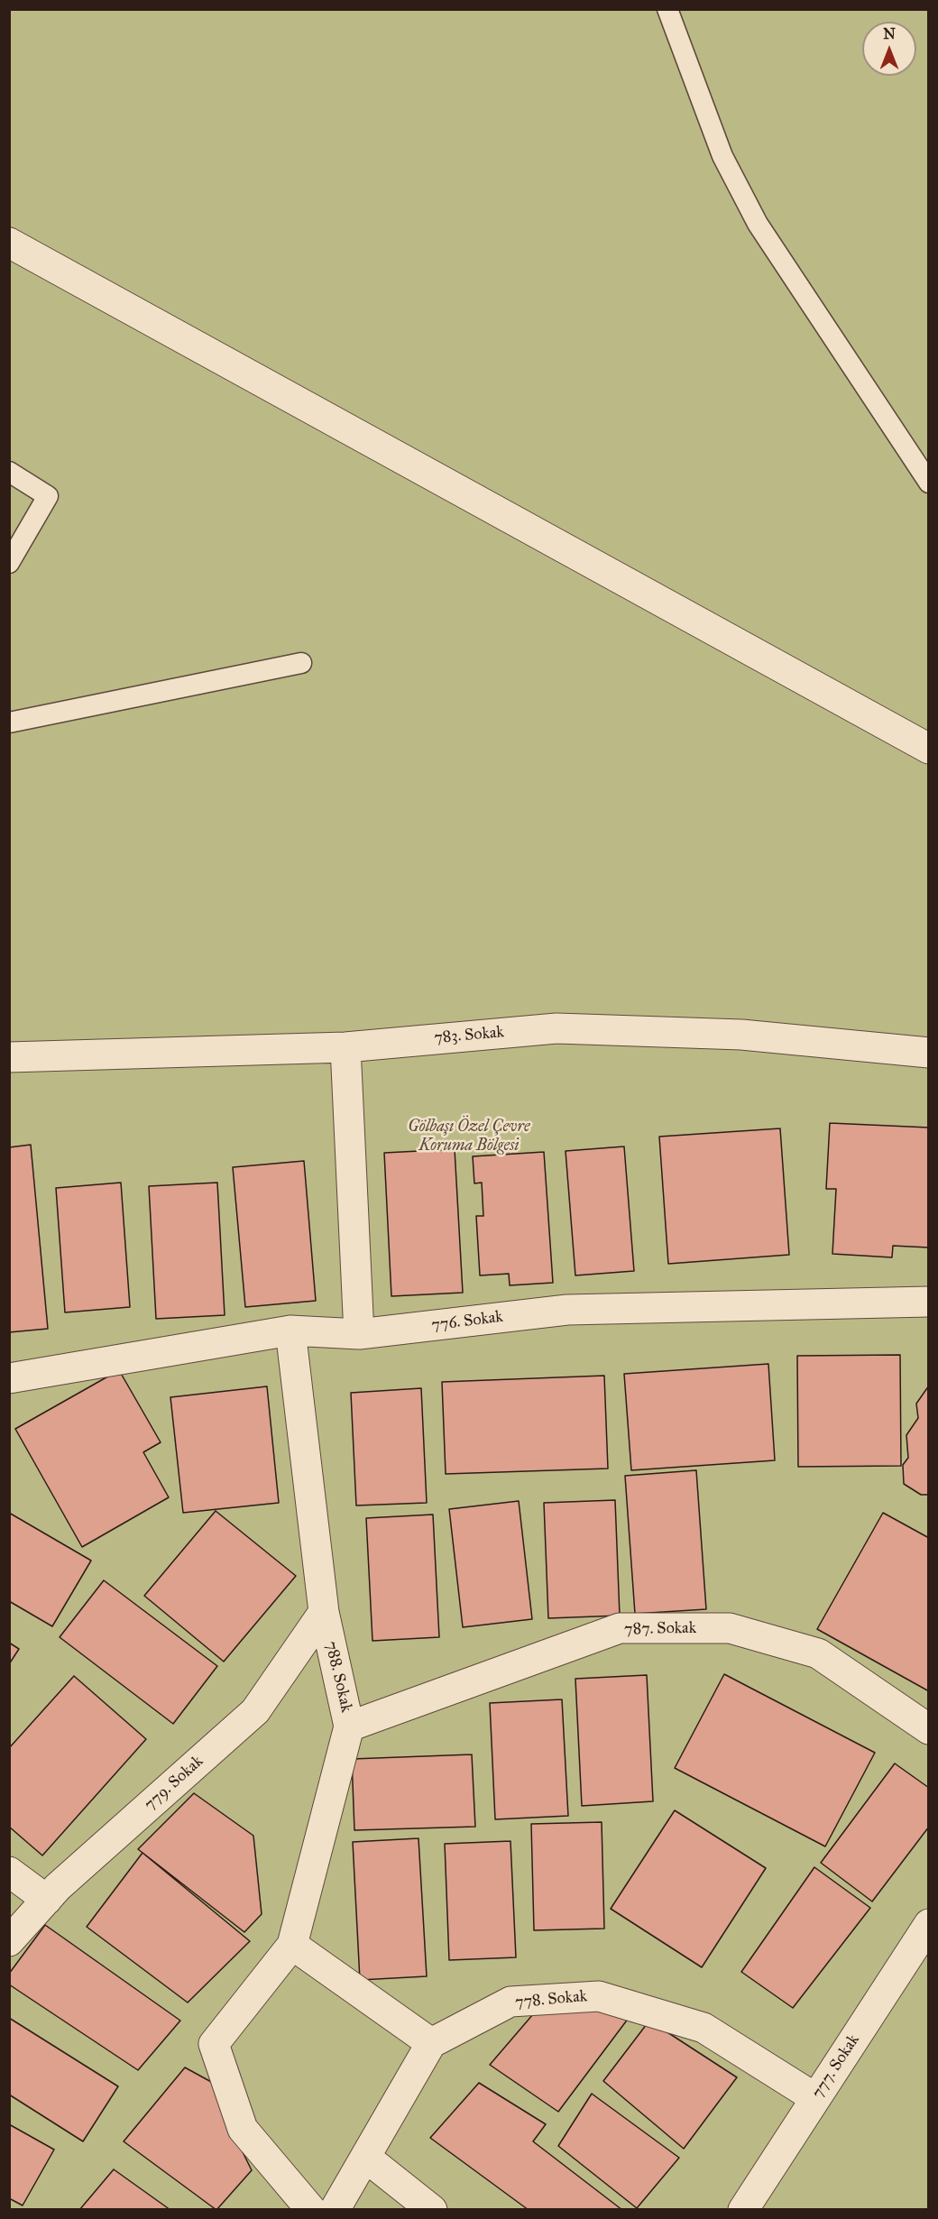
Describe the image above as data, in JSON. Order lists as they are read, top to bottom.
{
  "streets": {
    "street": [
      "783. Sokak",
      "776. Sokak",
      "787. Sokak",
      "788. Sokak",
      "779. Sokak",
      "778. Sokak",
      "777. Sokak"
    ]
  },
  "crossings": [
    ["776. Sokak", "788. Sokak"],
    ["787. Sokak", "788. Sokak"],
    ["788. Sokak", "779. Sokak"],
    ["778. Sokak", "777. Sokak"]
  ],
  "parks": ["Gölbaşı Özel Çevre Koruma Bölgesi"],
  "north": "top"
}
